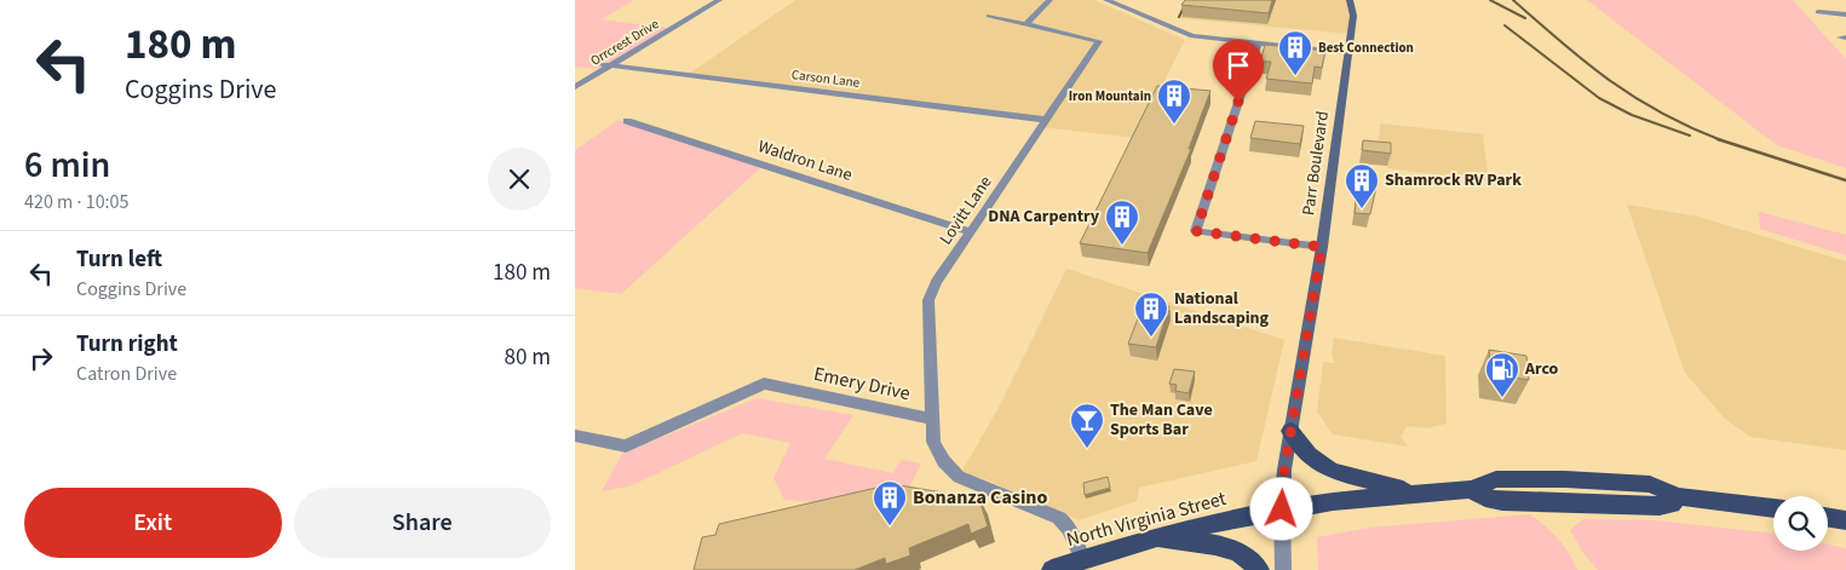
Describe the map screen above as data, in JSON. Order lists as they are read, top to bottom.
{
  "streets": {
    "main road": ["Parr Boulevard", "North Virginia Street"],
    "street": [
      "Orrcrest Drive",
      "Carson Lane",
      "Waldron Lane",
      "Lovitt Lane",
      "Emery Drive"
    ]
  },
  "crossings": [
    ["Orrcrest Drive", "Carson Lane"],
    ["Carson Lane", "Lovitt Lane"],
    ["Waldron Lane", "Lovitt Lane"],
    ["Parr Boulevard", "North Virginia Street"],
    ["Lovitt Lane", "Emery Drive"]
  ],
  "places": {
    "building": [
      "Best Connection",
      "Iron Mountain",
      "Shamrock RV Park",
      "DNA Carpentry",
      "National Landscaping",
      "Bonanza Casino"
    ],
    "fuel station": ["Arco"],
    "bar": ["The Man Cave Sports Bar"]
  },
  "page": {
    "turn": ["180 m", "Coggins Drive"],
    "heading": ["6 min", "420 m · 10:05"],
    "list": [
      {
        "name": "Turn left",
        "note": "Coggins Drive",
        "value": "180 m"
      },
      {
        "name": "Turn right",
        "note": "Catron Drive",
        "value": "80 m"
      }
    ],
    "buttons": ["Exit", "Share"]
  }
}
